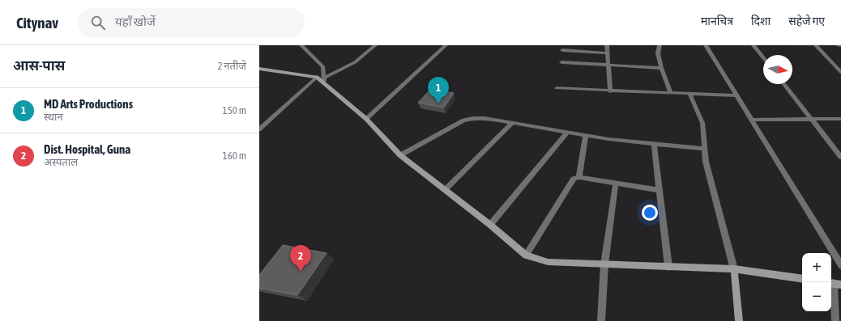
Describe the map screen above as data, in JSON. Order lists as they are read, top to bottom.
{
  "north": "right",
  "page": {
    "header": "Citynav",
    "search": "यहाँ खोजें",
    "nav": ["मानचित्र", "दिशा", "सहेजे गए"],
    "heading": ["आस-पास", "2 नतीजे"],
    "pins": ["1", "2"],
    "list": [
      {
        "mark": "1",
        "name": "MD Arts Productions",
        "note": "स्थान",
        "value": "150 m"
      },
      {
        "mark": "2",
        "name": "Dist. Hospital, Guna",
        "note": "अस्पताल",
        "value": "160 m"
      }
    ],
    "map_buttons": ["+", "−"]
  }
}
